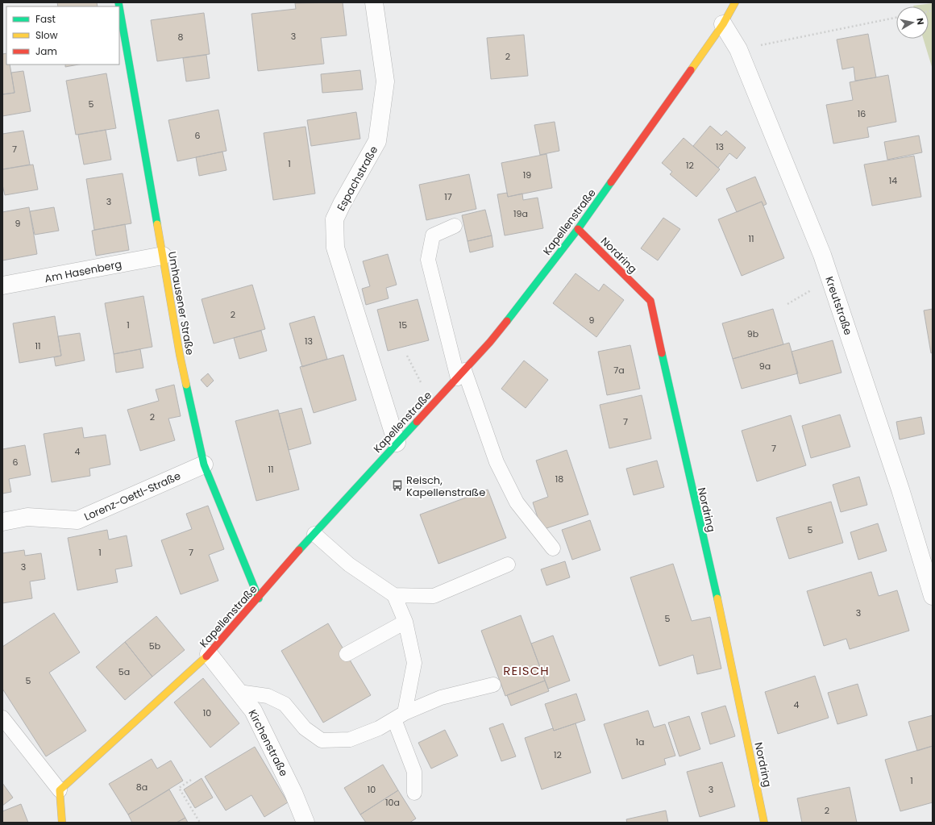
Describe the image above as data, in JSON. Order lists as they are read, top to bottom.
{
  "streets": {
    "street": [
      "Espachstraße",
      "Kapellenstraße",
      "Nordring",
      "Am Hasenberg",
      "Umhausener Straße",
      "Kreutstraße",
      "Lorenz-Oettl-Straße",
      "Kirchenstraße"
    ]
  },
  "crossings": [
    ["Espachstraße", "Kapellenstraße"],
    ["Kapellenstraße", "Nordring"],
    ["Kapellenstraße", "Umhausener Straße"],
    ["Kapellenstraße", "Kreutstraße"],
    ["Kapellenstraße", "Kirchenstraße"],
    ["Am Hasenberg", "Umhausener Straße"],
    ["Umhausener Straße", "Lorenz-Oettl-Straße"]
  ],
  "districts": ["REISCH"],
  "places": {
    "bus stop": ["Reisch, Kapellenstraße"]
  },
  "house_numbers": [
    "3",
    "8",
    "2",
    "5",
    "16",
    "6",
    "13",
    "7",
    "1",
    "12",
    "19",
    "14",
    "17",
    "3",
    "19a",
    "9",
    "11",
    "2",
    "9",
    "1",
    "15",
    "9b",
    "13",
    "11",
    "9a",
    "7a",
    "2",
    "7",
    "7",
    "4",
    "6",
    "11",
    "18",
    "5",
    "1",
    "7",
    "3",
    "3",
    "5",
    "5b",
    "5a",
    "5",
    "4",
    "10",
    "1a",
    "12",
    "1",
    "8a",
    "10",
    "3",
    "10a",
    "2"
  ],
  "legend": ["Fast", "Slow", "Jam"],
  "north": "right"
}
